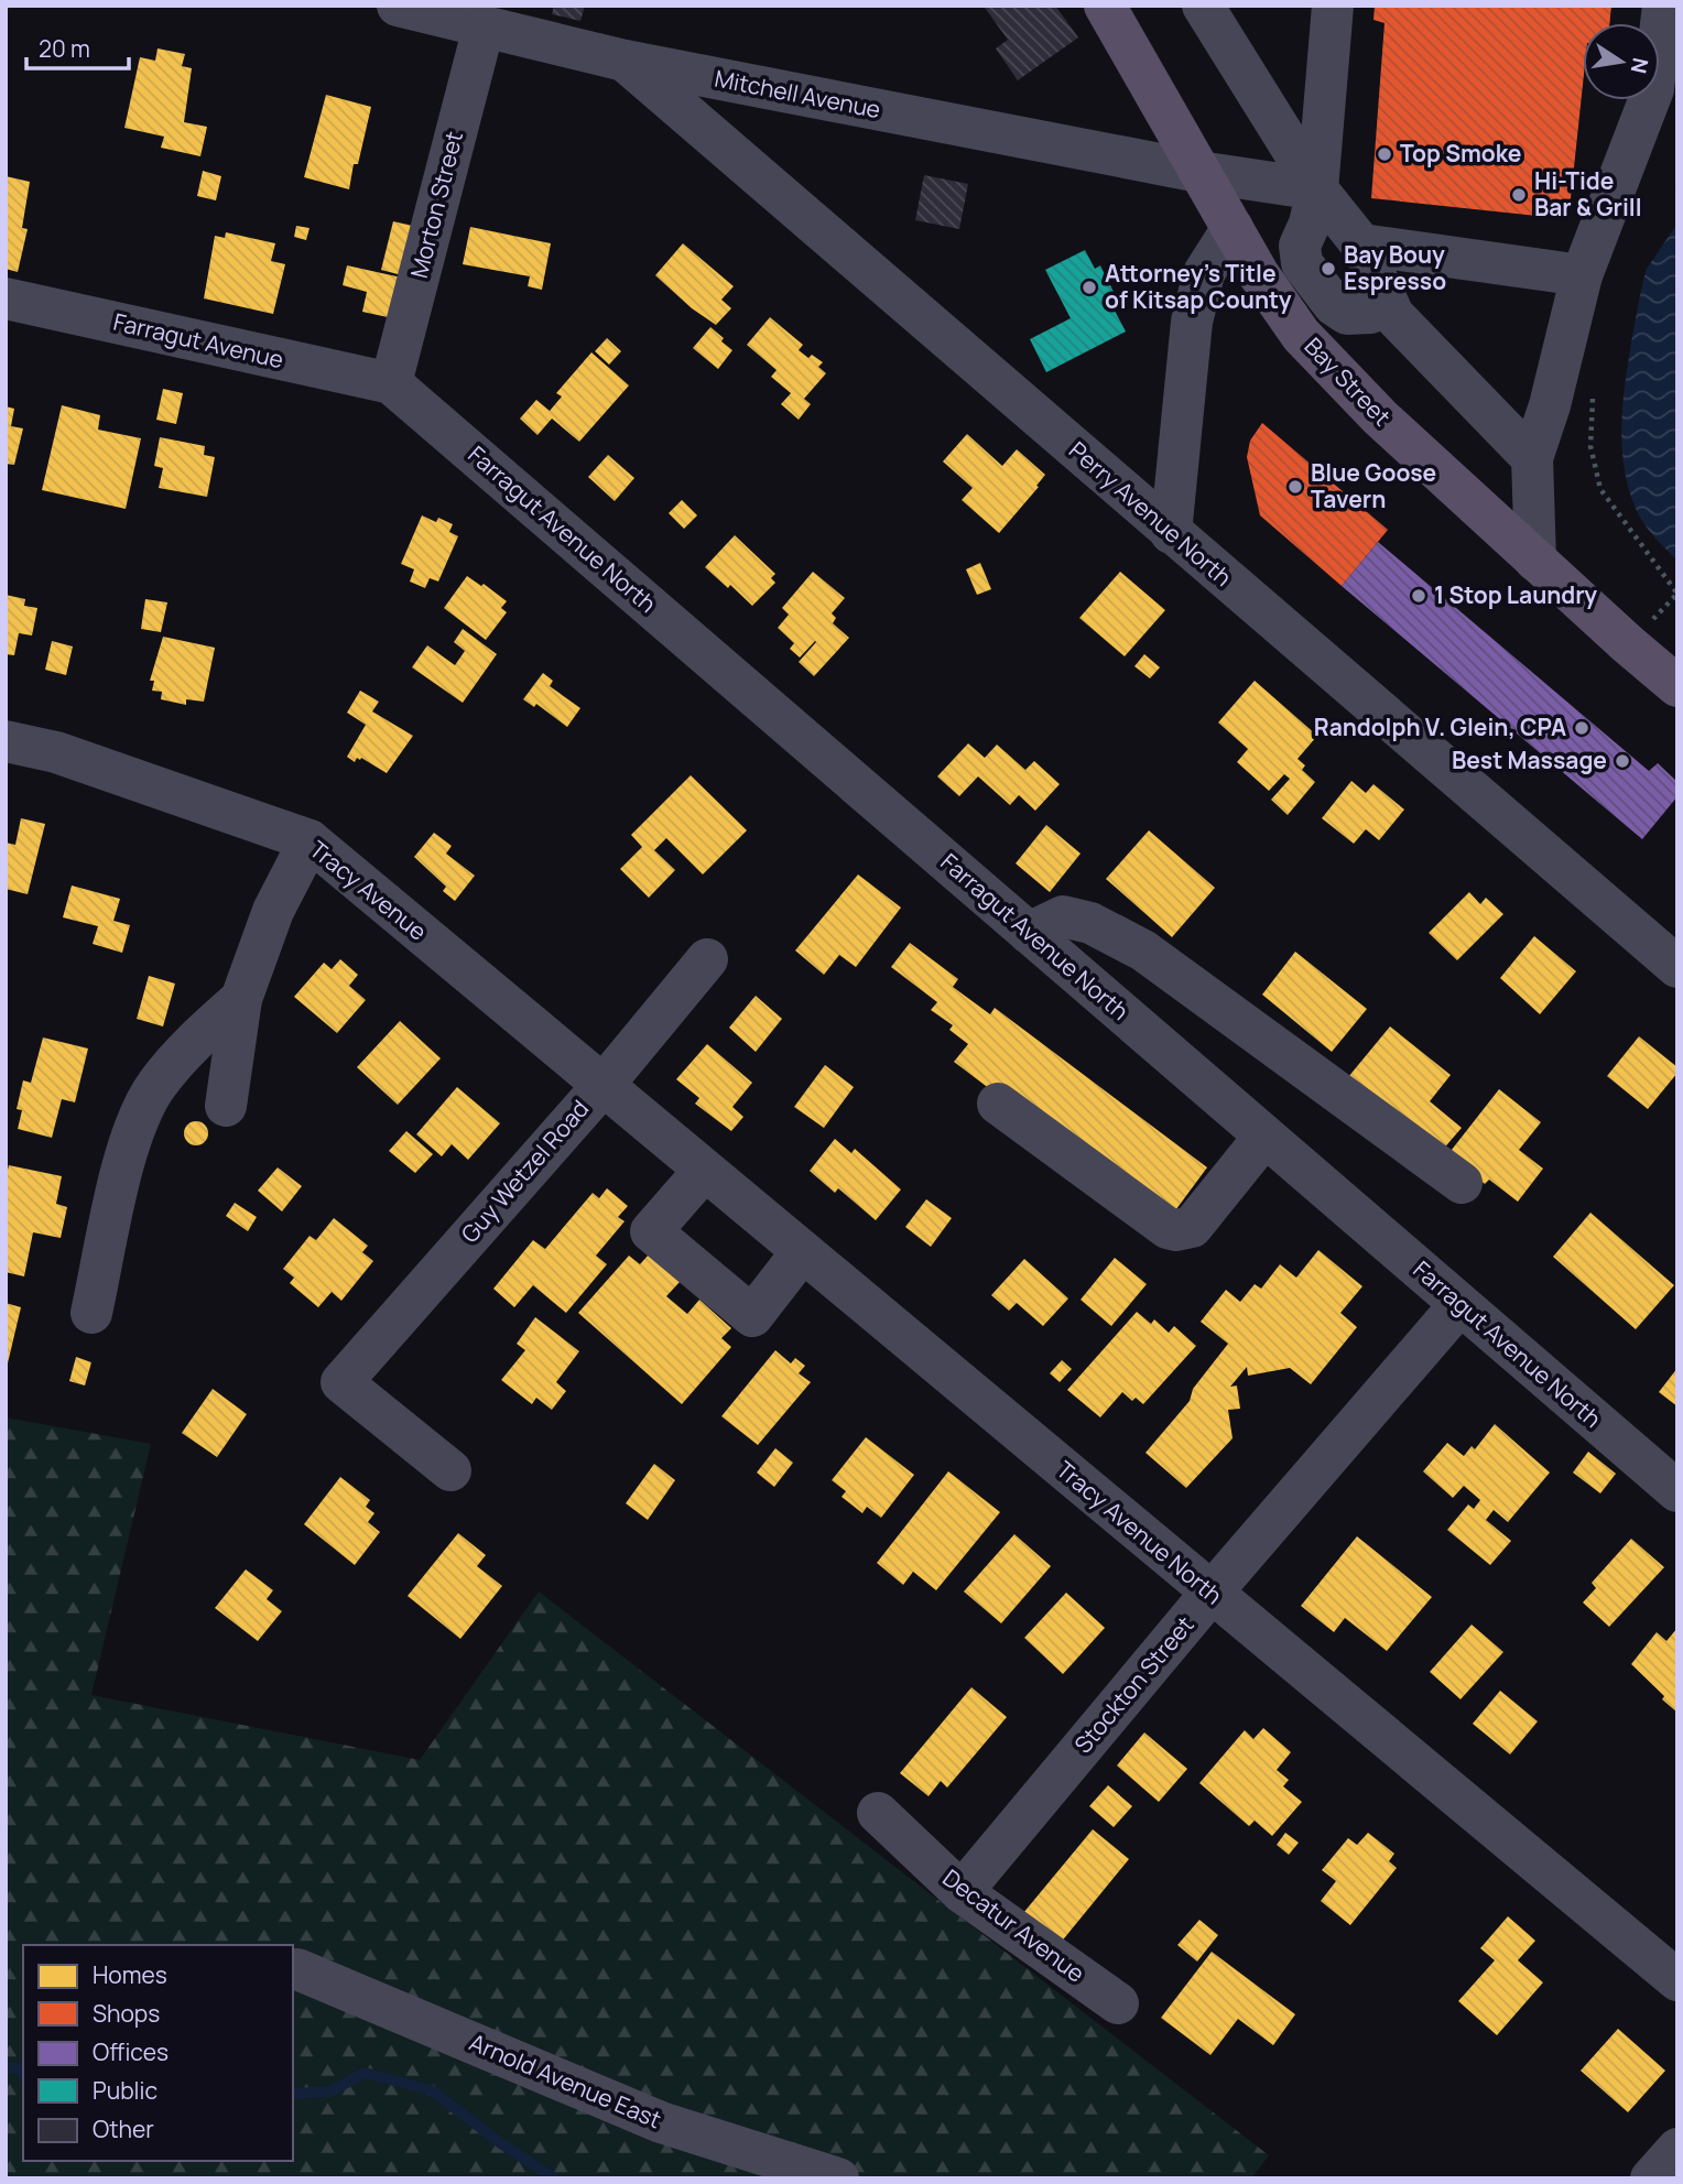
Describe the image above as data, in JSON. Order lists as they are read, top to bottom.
{
  "streets": {
    "main road": ["Bay Street"],
    "street": [
      "Mitchell Avenue",
      "Morton Street",
      "Farragut Avenue",
      "Perry Avenue North",
      "Farragut Avenue North",
      "Tracy Avenue",
      "Guy Wetzel Road",
      "Tracy Avenue North",
      "Stockton Street",
      "Decatur Avenue",
      "Arnold Avenue East"
    ]
  },
  "crossings": [
    ["Mitchell Avenue", "Morton Street"],
    ["Mitchell Avenue", "Bay Street"],
    ["Mitchell Avenue", "Perry Avenue North"],
    ["Morton Street", "Farragut Avenue"],
    ["Morton Street", "Farragut Avenue North"],
    ["Farragut Avenue", "Farragut Avenue North"],
    ["Farragut Avenue North", "Stockton Street"],
    ["Tracy Avenue", "Guy Wetzel Road"],
    ["Tracy Avenue", "Tracy Avenue North"],
    ["Guy Wetzel Road", "Tracy Avenue North"],
    ["Tracy Avenue North", "Stockton Street"],
    ["Stockton Street", "Decatur Avenue"]
  ],
  "places": [
    "Top Smoke",
    "Hi-Tide Bar & Grill",
    "Bay Bouy Espresso",
    "Attorney's Title of Kitsap County",
    "Blue Goose Tavern",
    "1 Stop Laundry",
    "Randolph V. Glein, CPA",
    "Best Massage"
  ],
  "legend": [
    "Homes",
    "Shops",
    "Offices",
    "Public",
    "Other"
  ],
  "scale_bar": "20 m",
  "north": "right"
}
